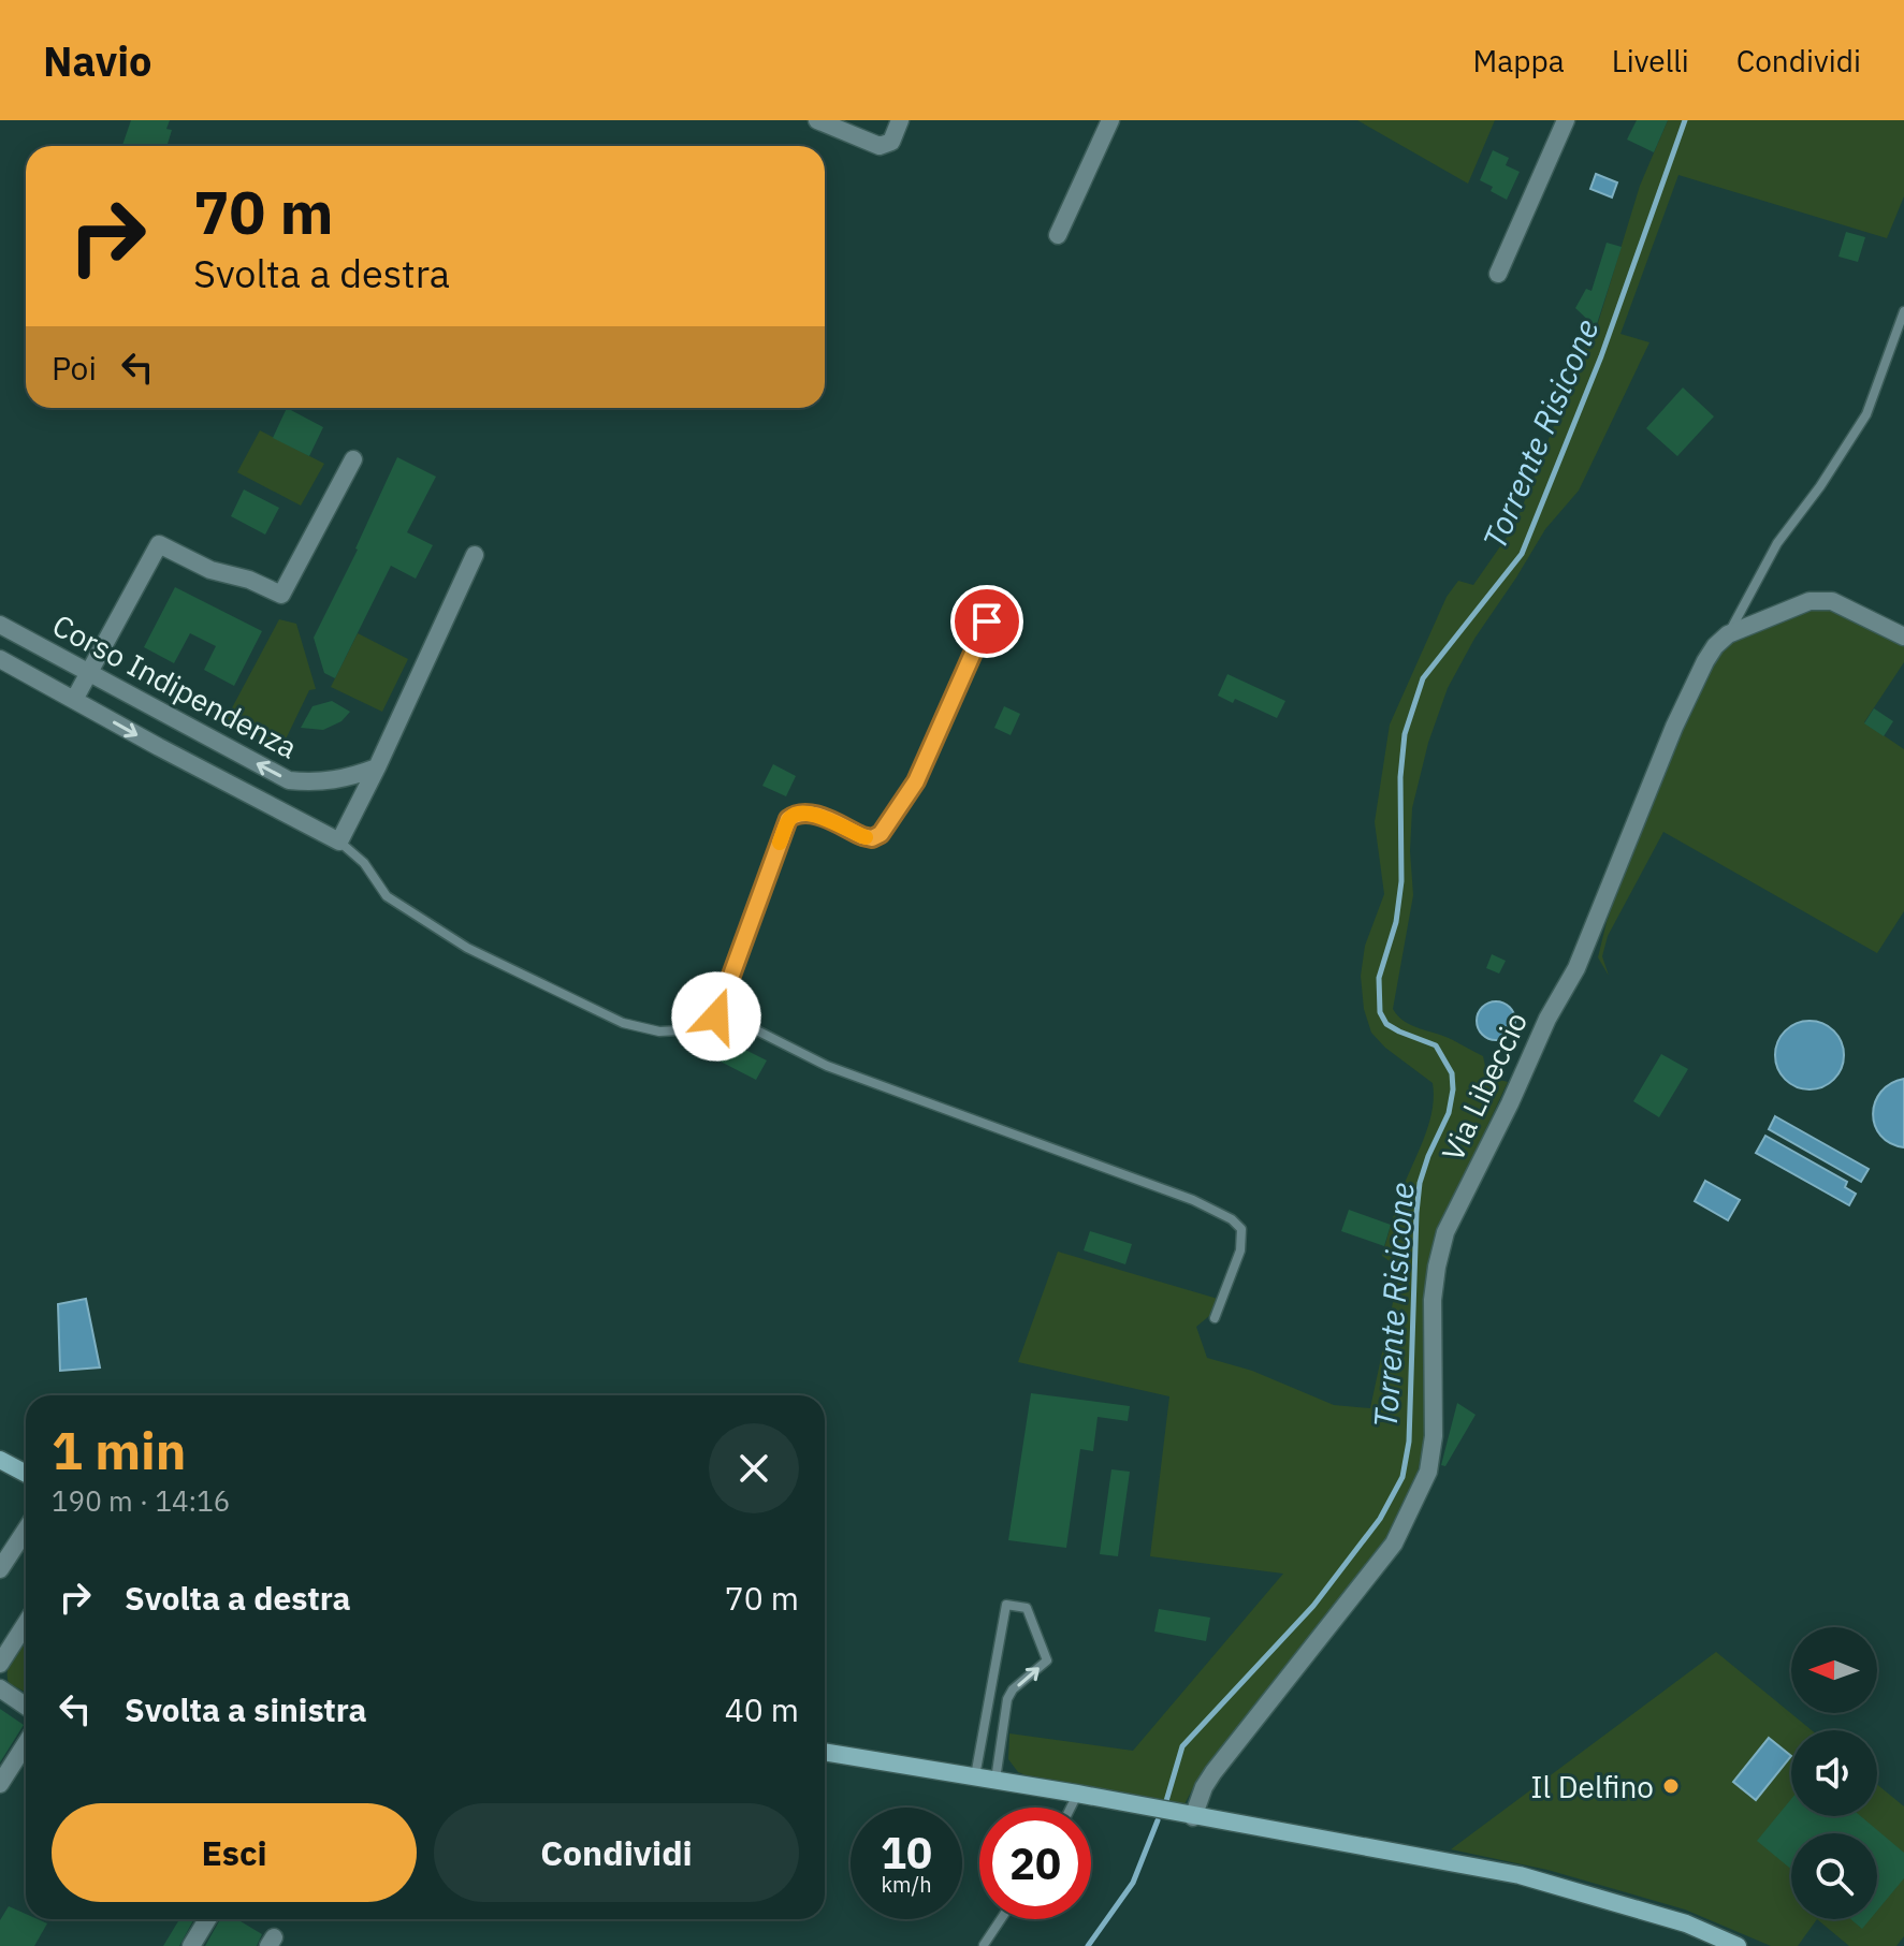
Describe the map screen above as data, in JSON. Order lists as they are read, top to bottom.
{
  "streets": {
    "street": ["Corso Indipendenza", "Via Libeccio"]
  },
  "water": ["Torrente Risicone"],
  "places": ["Il Delfino"],
  "north": "left",
  "page": {
    "header": "Navio",
    "nav": ["Mappa", "Livelli", "Condividi"],
    "turn": ["70 m", "Svolta a destra"],
    "then": "Poi",
    "heading": ["1 min", "190 m · 14:16"],
    "list": [
      {
        "name": "Svolta a destra",
        "value": "70 m"
      },
      {
        "name": "Svolta a sinistra",
        "value": "40 m"
      }
    ],
    "buttons": ["Esci", "Condividi"],
    "speed": "10 km/h",
    "limit": "20"
  }
}
